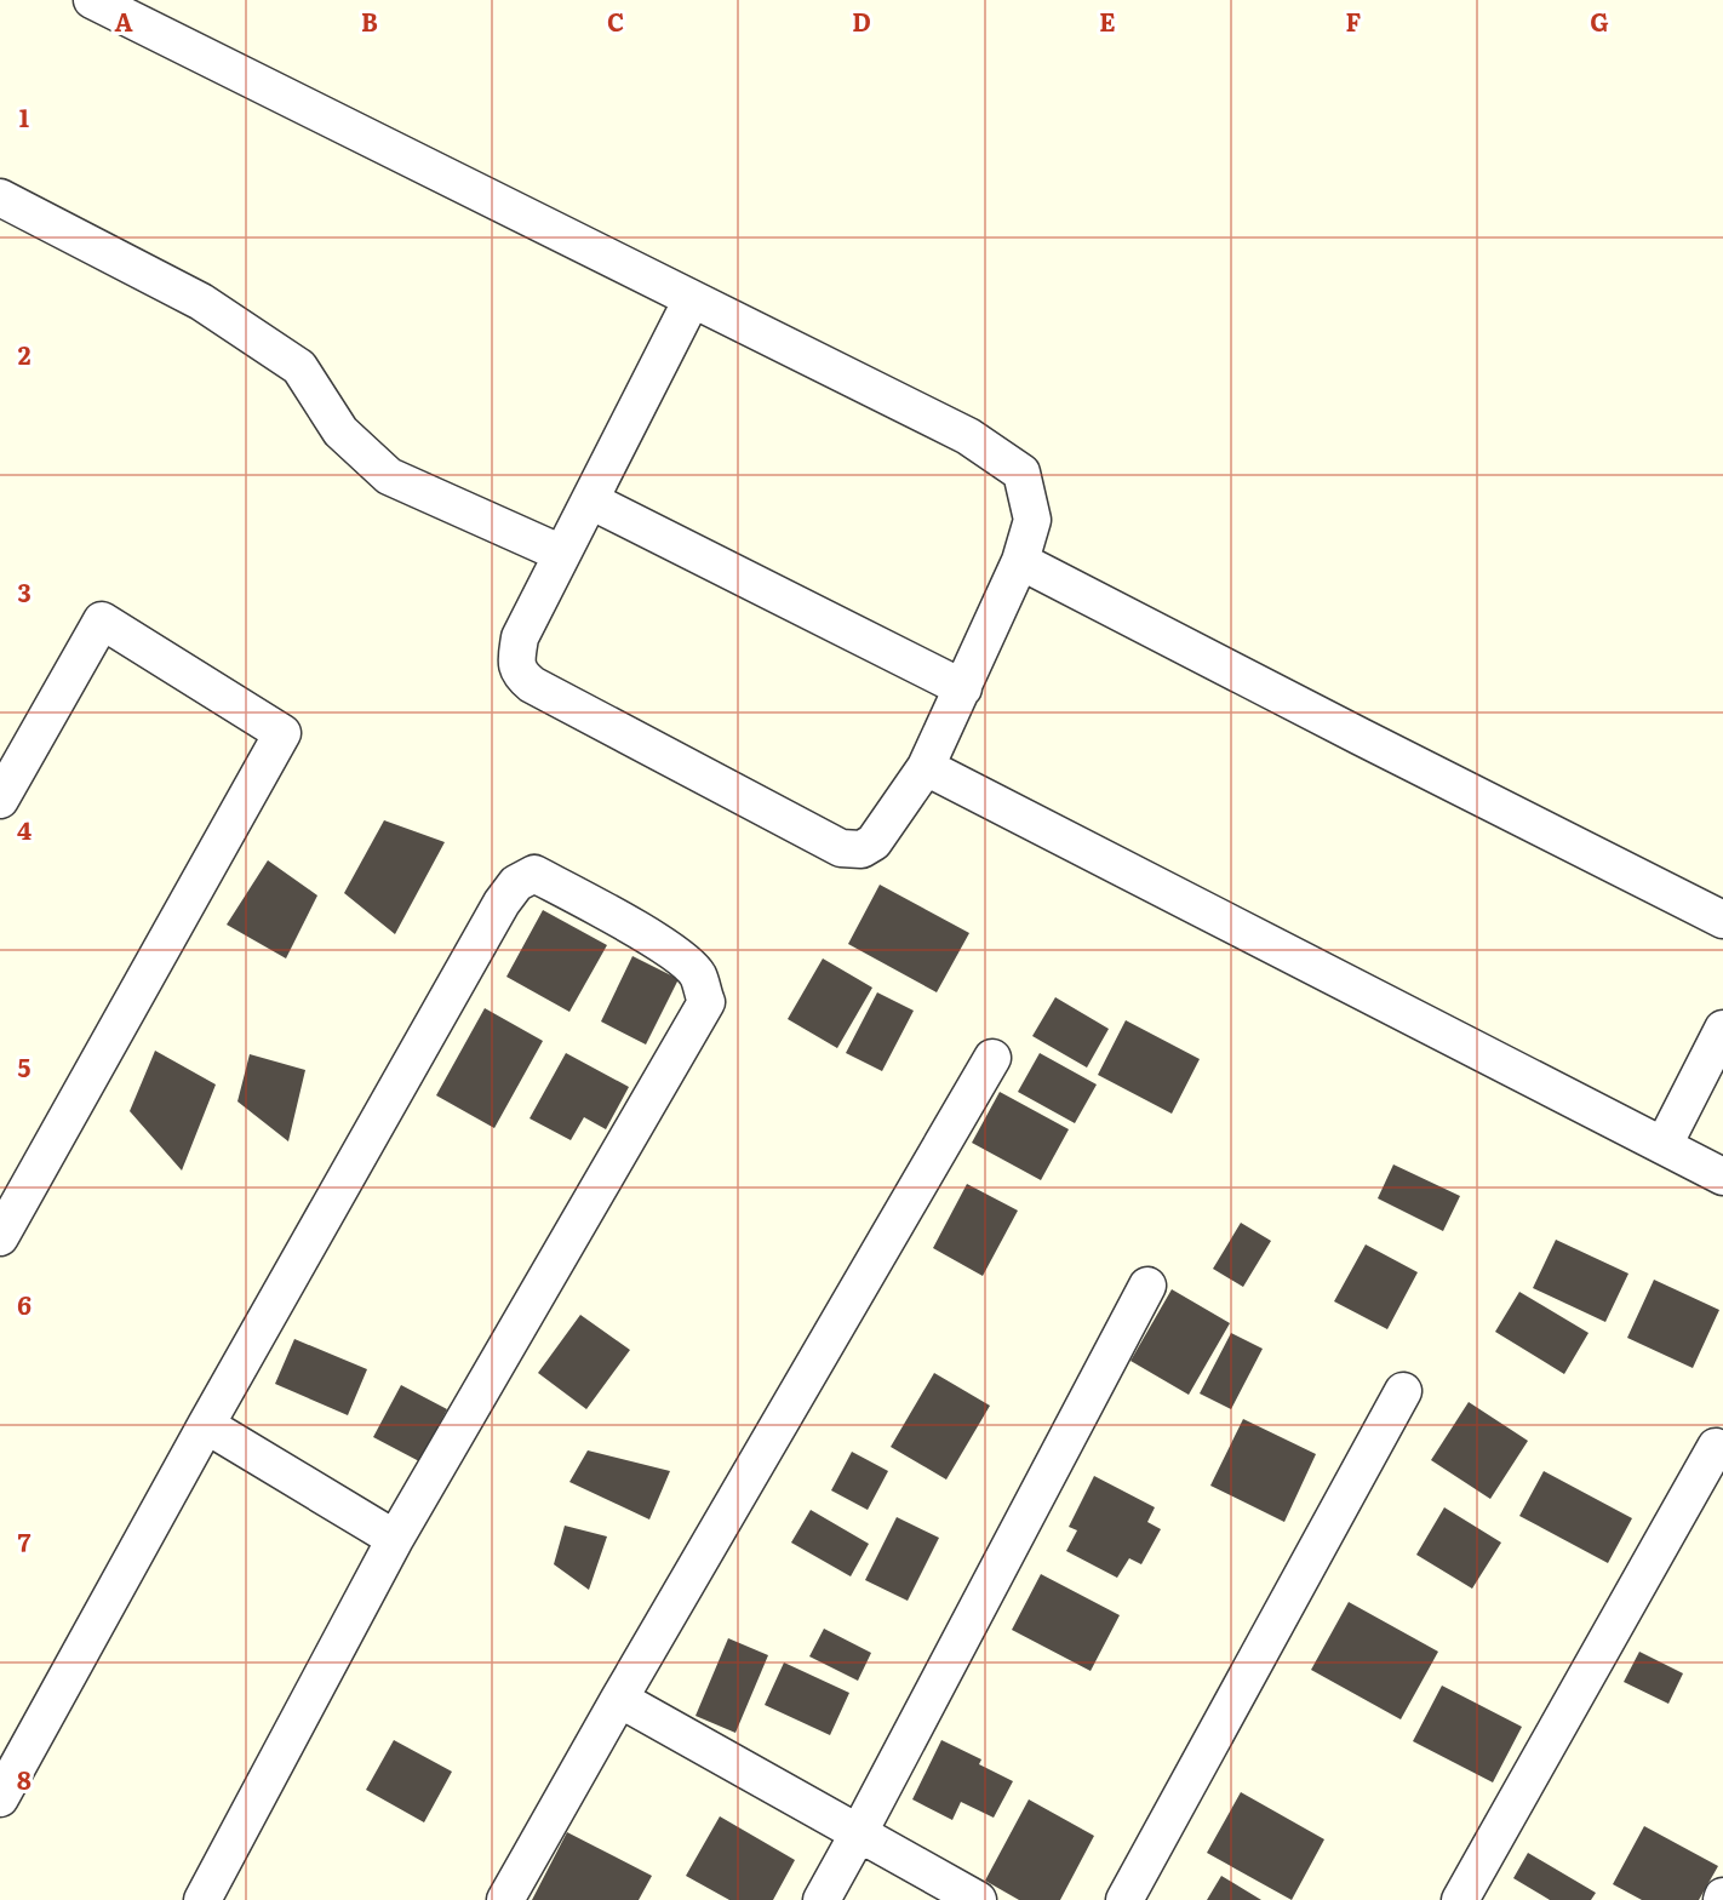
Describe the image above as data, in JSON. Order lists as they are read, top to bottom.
{
  "grid": {
    "columns": [
      "A",
      "B",
      "C",
      "D",
      "E",
      "F",
      "G"
    ],
    "rows": [
      "1",
      "2",
      "3",
      "4",
      "5",
      "6",
      "7",
      "8"
    ]
  }
}
